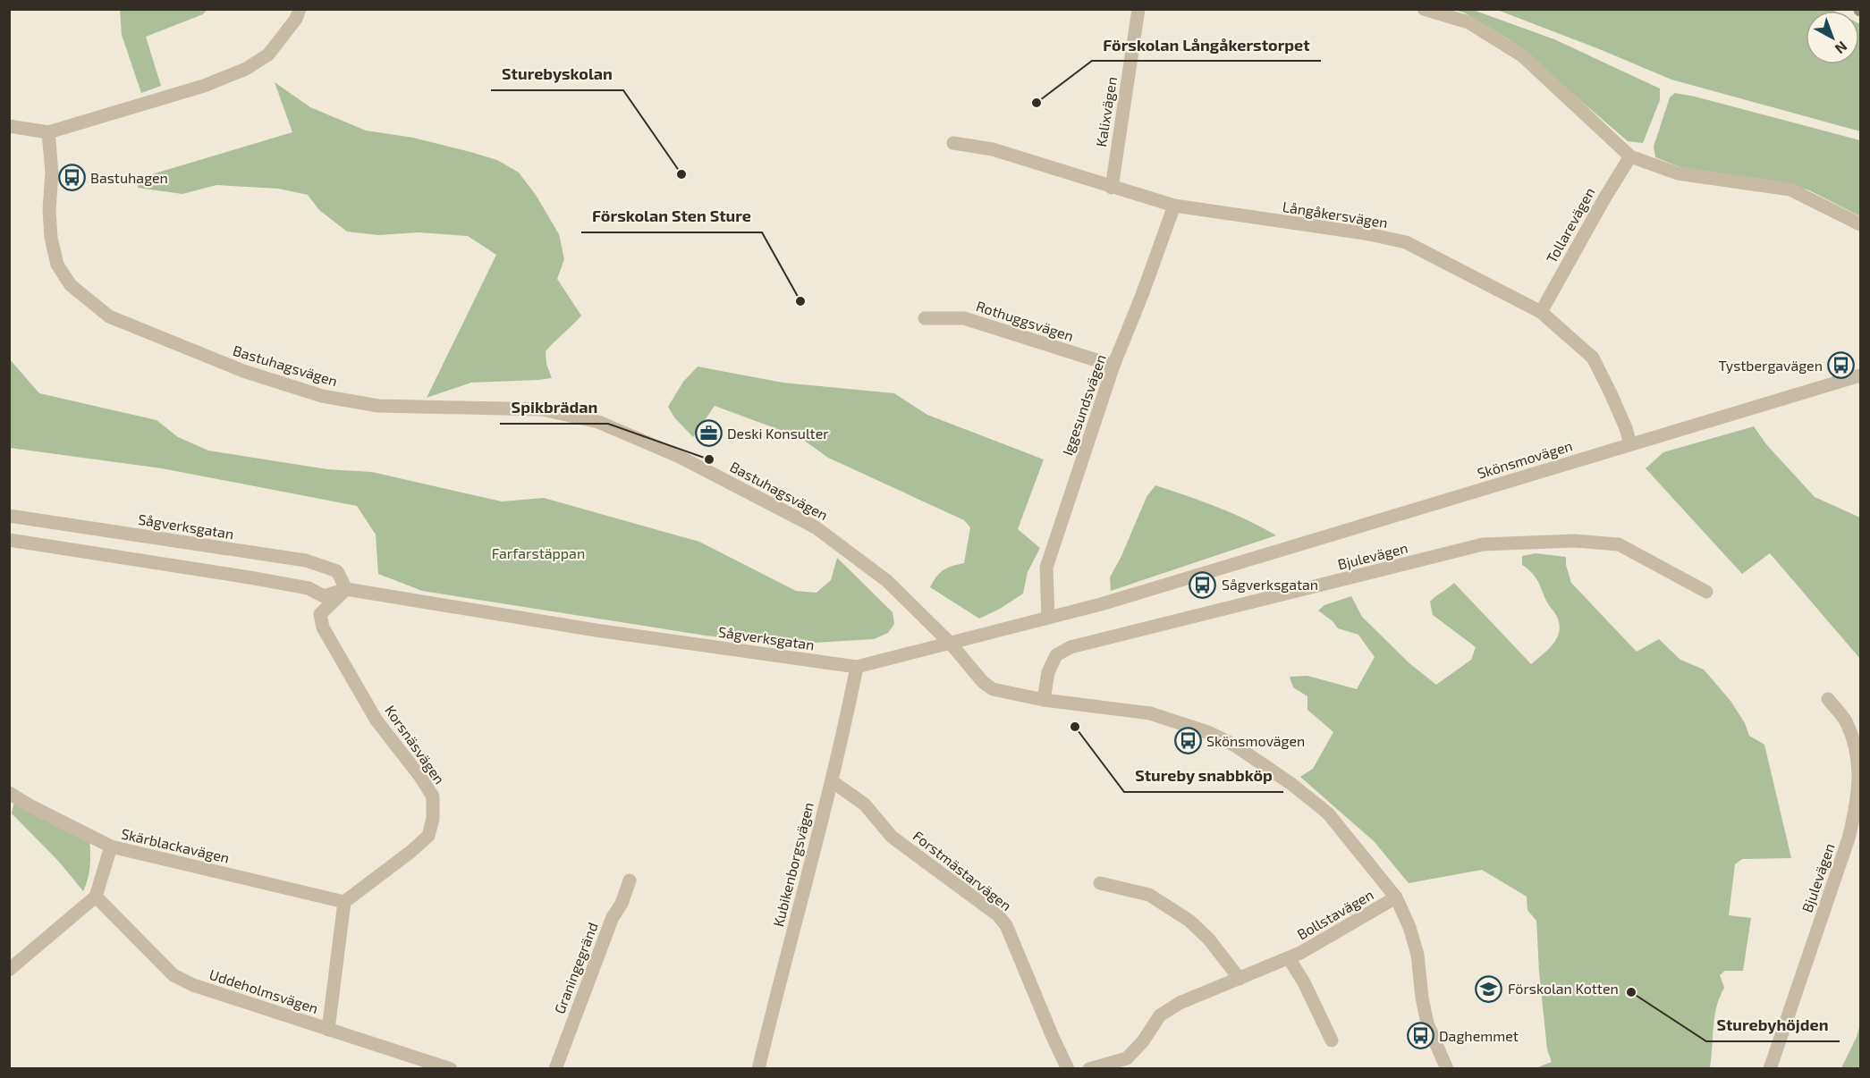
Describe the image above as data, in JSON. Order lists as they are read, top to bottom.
{
  "streets": {
    "street": [
      "Kalixvägen",
      "Långåkersvägen",
      "Tollarevägen",
      "Rothuggsvägen",
      "Bastuhagsvägen",
      "Iggesundsvägen",
      "Skönsmovägen",
      "Sågverksgatan",
      "Bjulevägen",
      "Korsnäsvägen",
      "Skärblackavägen",
      "Kubikenborgsvägen",
      "Forstmästarvägen",
      "Bollstavägen",
      "Graningegränd",
      "Uddeholmsvägen"
    ]
  },
  "crossings": [
    ["Kalixvägen", "Långåkersvägen"],
    ["Långåkersvägen", "Tollarevägen"],
    ["Långåkersvägen", "Iggesundsvägen"],
    ["Långåkersvägen", "Skönsmovägen"],
    ["Rothuggsvägen", "Iggesundsvägen"],
    ["Bastuhagsvägen", "Skönsmovägen"],
    ["Bastuhagsvägen", "Sågverksgatan"],
    ["Iggesundsvägen", "Skönsmovägen"],
    ["Skönsmovägen", "Sågverksgatan"],
    ["Sågverksgatan", "Korsnäsvägen"],
    ["Sågverksgatan", "Kubikenborgsvägen"],
    ["Korsnäsvägen", "Skärblackavägen"],
    ["Kubikenborgsvägen", "Forstmästarvägen"]
  ],
  "parks": ["Farfarstäppan"],
  "places": {
    "other": [
      "Förskolan Långåkerstorpet",
      "Sturebyskolan",
      "Förskolan Sten Sture",
      "Spikbrädan",
      "Stureby snabbköp",
      "Sturebyhöjden"
    ],
    "bus stop": [
      "Bastuhagen",
      "Tystbergavägen",
      "Sågverksgatan",
      "Skönsmovägen",
      "Daghemmet"
    ],
    "office": ["Deski Konsulter"],
    "school or university": ["Förskolan Kotten"]
  },
  "north": "bottom right"
}
